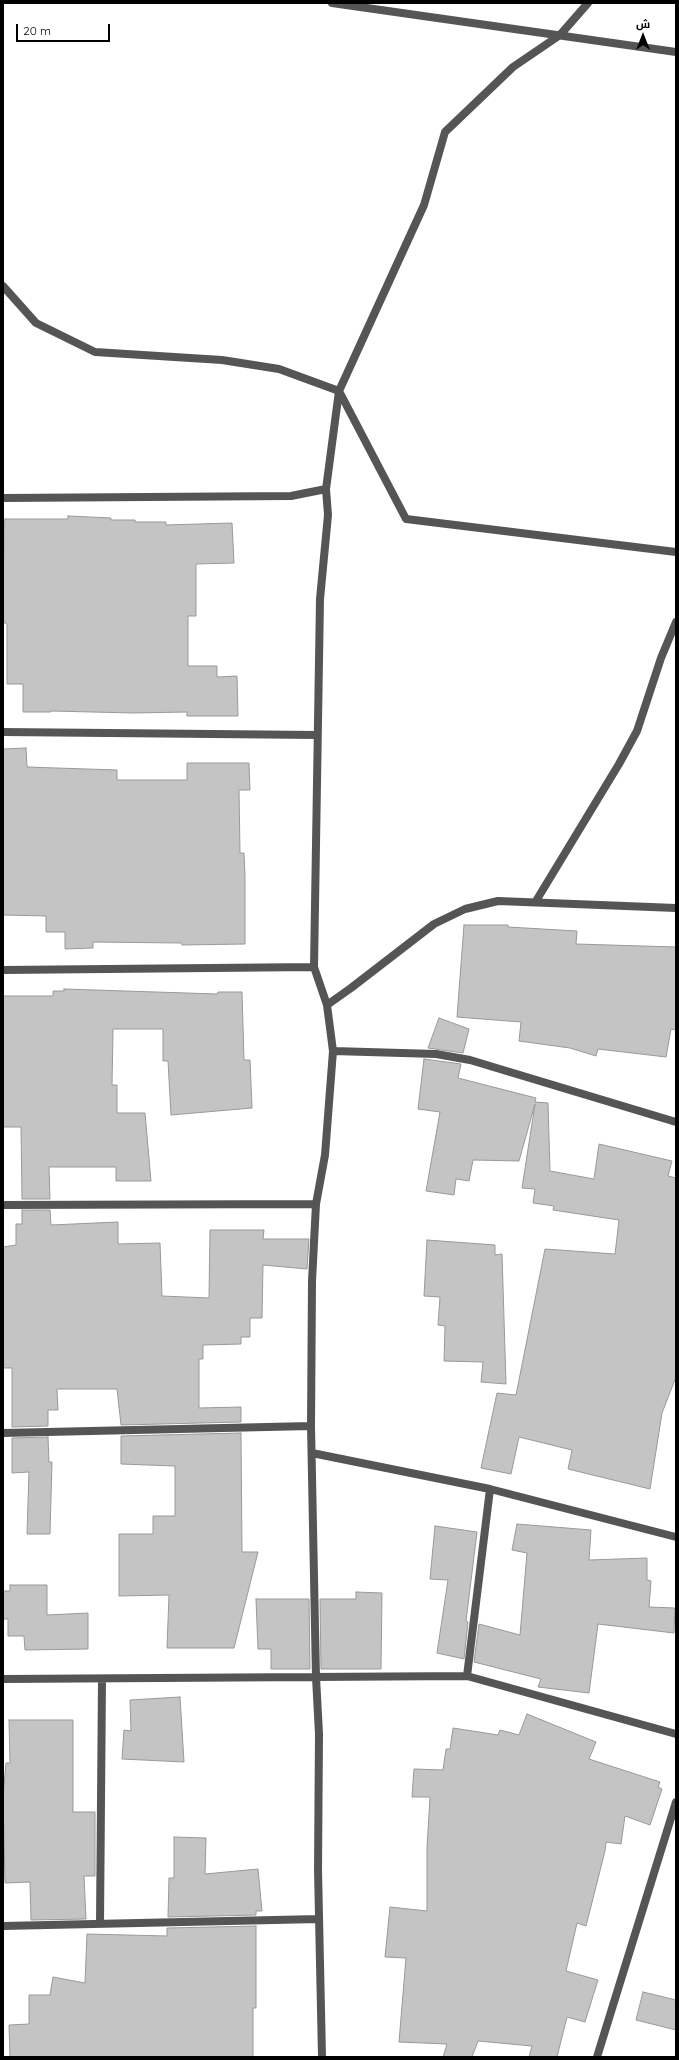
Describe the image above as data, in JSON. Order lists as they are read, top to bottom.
{
  "scale_bar": "20 m",
  "north": "top"
}
